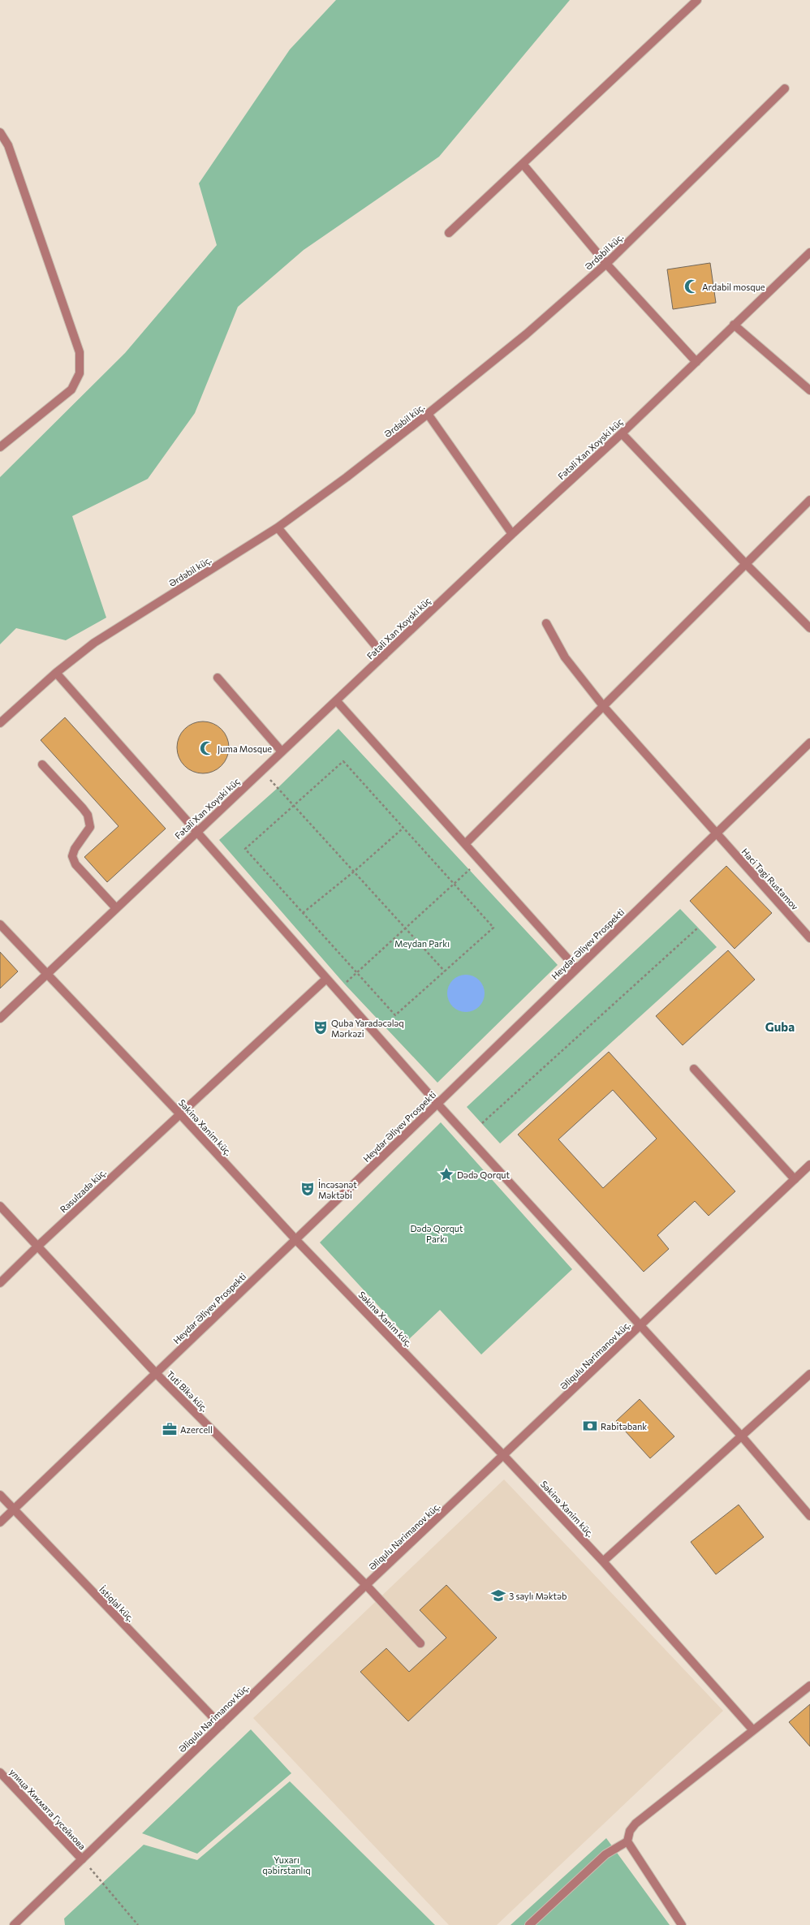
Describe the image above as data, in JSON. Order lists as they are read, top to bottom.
{
  "streets": {
    "street": [
      "Ərdəbil küç.",
      "Fətəli Xan Xoyski küç",
      "Haci Tagi Rustamov",
      "Heydər Əliyev Prospekti",
      "Səkinə Xanim küç.",
      "Rəsulzadə küç.",
      "Əliqulu Nərimanov küç.",
      "Tuti Bikə küç.",
      "İstiqlal küç.",
      "улица Хикмата Гусейнова"
    ]
  },
  "crossings": [
    ["Fətəli Xan Xoyski küç", "Səkinə Xanim küç."],
    ["Haci Tagi Rustamov", "Heydər Əliyev Prospekti"],
    ["Heydər Əliyev Prospekti", "Səkinə Xanim küç."],
    ["Heydər Əliyev Prospekti", "Tuti Bikə küç."],
    ["Heydər Əliyev Prospekti", "İstiqlal küç."],
    ["Səkinə Xanim küç.", "Rəsulzadə küç."],
    ["Səkinə Xanim küç.", "Əliqulu Nərimanov küç."],
    ["Rəsulzadə küç.", "Tuti Bikə küç."],
    ["Əliqulu Nərimanov küç.", "Tuti Bikə küç."],
    ["Əliqulu Nərimanov küç.", "İstiqlal küç."],
    ["Əliqulu Nərimanov küç.", "улица Хикмата Гусейнова"]
  ],
  "districts": ["Guba"],
  "parks": ["Meydan Parkı", "Dədə Qorqut Parkı", "Yuxarı qəbirstanlıq"],
  "places": {
    "mosque": ["Ardabil mosque", "Juma Mosque"],
    "theatre": ["Quba Yaradəcələq Mərkəzi", "İncəsənət Məktəbi"],
    "place": ["Dədə Qorqut"],
    "bank": ["Rabitəbank"],
    "office": ["Azercell"],
    "school or university": ["3 saylı Məktəb"]
  }
}
